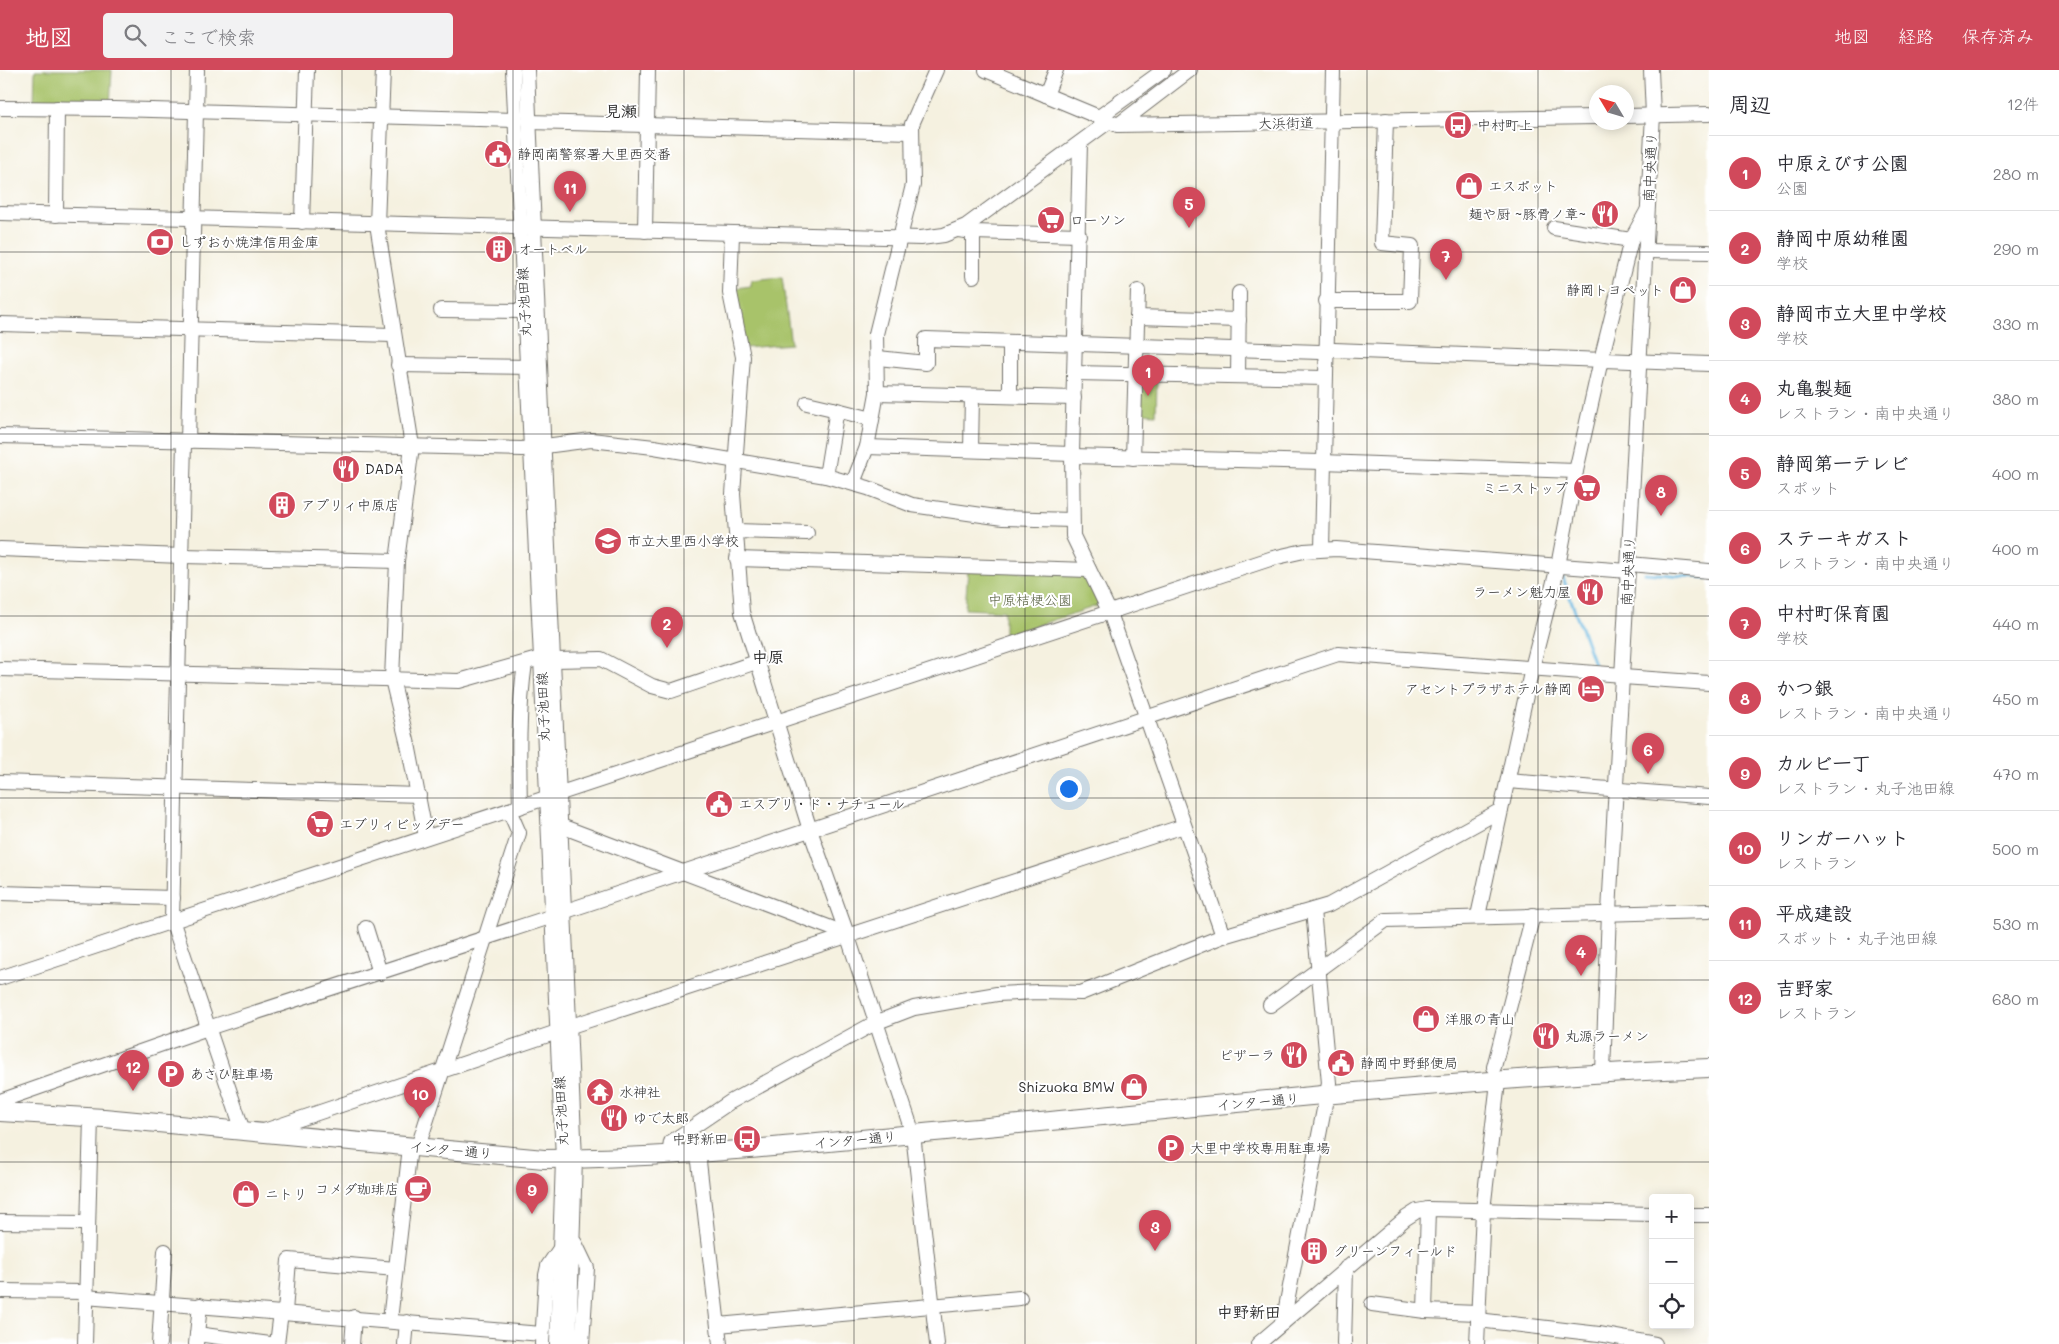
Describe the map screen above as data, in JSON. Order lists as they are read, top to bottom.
{
  "streets": {
    "main road": ["インター通り"],
    "street": ["大浜街道", "南中央通り", "丸子池田線"]
  },
  "crossings": [
    ["南中央通り", "インター通り"],
    ["丸子池田線", "インター通り"]
  ],
  "districts": ["見瀬", "中原", "中野新田"],
  "parks": ["中原桔梗公園"],
  "places": {
    "bus stop": ["中村町上", "中野新田"],
    "public building": ["静岡南警察署大里西交番", "エスプリ・ド・ナチュール", "静岡中野郵便局"],
    "shop": [
      "エスポット",
      "静岡トヨペット",
      "洋服の青山",
      "Shizuoka BMW",
      "ニトリ"
    ],
    "restaurant": [
      "麺や厨 ~豚骨ノ章~",
      "DADA",
      "ラーメン魁力屋",
      "丸源ラーメン",
      "ピザーラ",
      "ゆで太郎"
    ],
    "supermarket": ["ローソン", "ミニストップ", "エブリィビッグデー"],
    "bank": ["しずおか焼津信用金庫"],
    "building": ["オートベル", "アプリィ中原店", "グリーンフィールド"],
    "school or university": ["市立大里西小学校"],
    "hotel": ["アセントプラザホテル静岡"],
    "parking": ["あさひ駐車場", "大里中学校専用駐車場"],
    "temple": ["水神社"],
    "cafe": ["コメダ珈琲店"]
  },
  "north": "top left",
  "page": {
    "header": "地図",
    "search": "ここで検索",
    "nav": ["地図", "経路", "保存済み"],
    "heading": ["周辺", "12件"],
    "list": [
      {
        "mark": "1",
        "name": "中原えびす公園",
        "note": "公園",
        "value": "280 m"
      },
      {
        "mark": "2",
        "name": "静岡中原幼稚園",
        "note": "学校",
        "value": "290 m"
      },
      {
        "mark": "3",
        "name": "静岡市立大里中学校",
        "note": "学校",
        "value": "330 m"
      },
      {
        "mark": "4",
        "name": "丸亀製麺",
        "note": "レストラン · 南中央通り",
        "value": "380 m"
      },
      {
        "mark": "5",
        "name": "静岡第一テレビ",
        "note": "スポット",
        "value": "400 m"
      },
      {
        "mark": "6",
        "name": "ステーキガスト",
        "note": "レストラン · 南中央通り",
        "value": "400 m"
      },
      {
        "mark": "7",
        "name": "中村町保育園",
        "note": "学校",
        "value": "440 m"
      },
      {
        "mark": "8",
        "name": "かつ銀",
        "note": "レストラン · 南中央通り",
        "value": "450 m"
      },
      {
        "mark": "9",
        "name": "カルビ一丁",
        "note": "レストラン · 丸子池田線",
        "value": "470 m"
      },
      {
        "mark": "10",
        "name": "リンガーハット",
        "note": "レストラン",
        "value": "500 m"
      },
      {
        "mark": "11",
        "name": "平成建設",
        "note": "スポット · 丸子池田線",
        "value": "530 m"
      },
      {
        "mark": "12",
        "name": "吉野家",
        "note": "レストラン",
        "value": "680 m"
      }
    ],
    "pins": [
      "11",
      "5",
      "7",
      "1",
      "8",
      "2",
      "6",
      "4",
      "12",
      "10",
      "9",
      "3"
    ],
    "map_buttons": ["+", "−"]
  }
}
